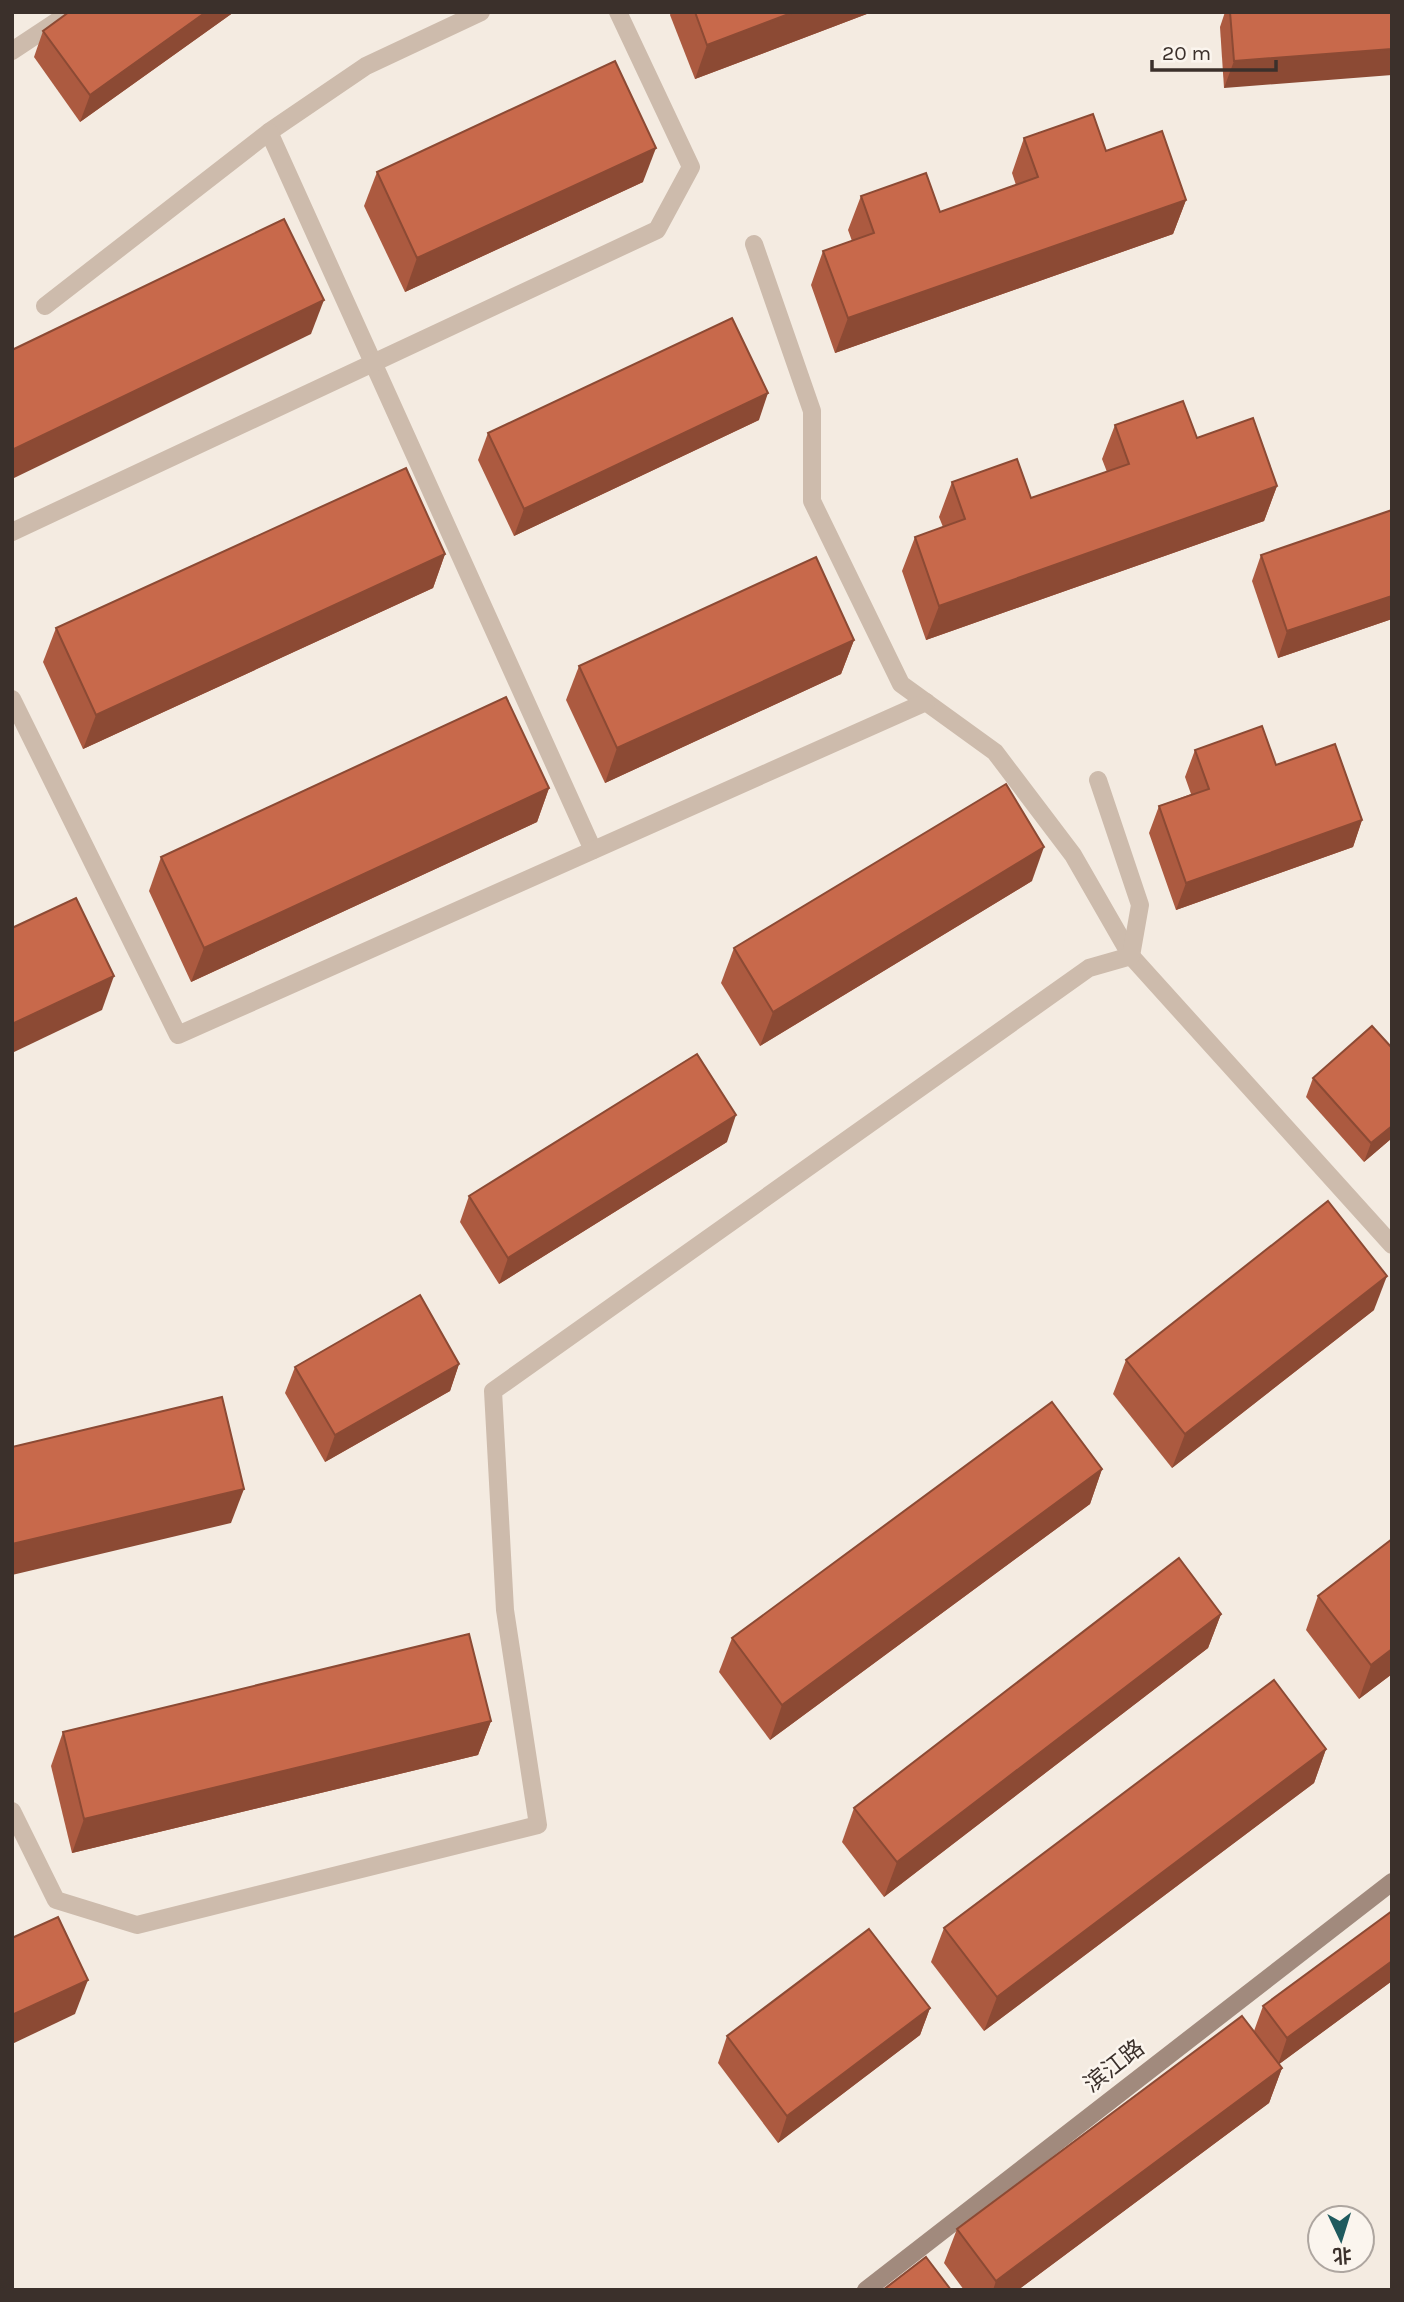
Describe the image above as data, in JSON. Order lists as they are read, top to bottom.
{
  "streets": {
    "main road": ["滨江路"]
  },
  "scale_bar": "20 m",
  "north": "bottom"
}
